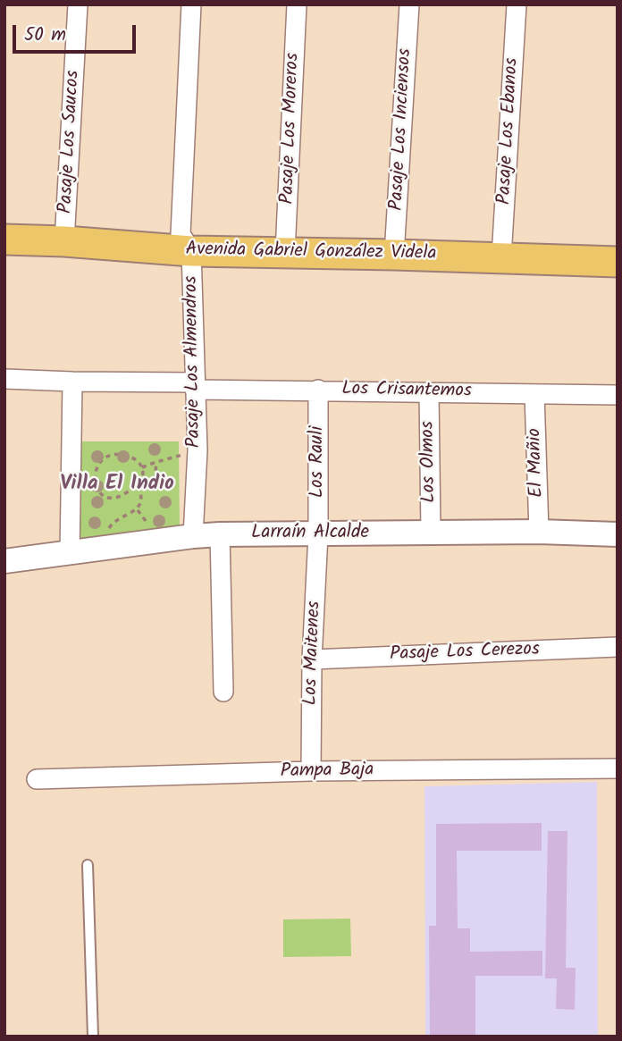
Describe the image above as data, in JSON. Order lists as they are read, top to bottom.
{
  "streets": {
    "main road": ["Avenida Gabriel González Videla"],
    "street": [
      "Pasaje Los Moreros",
      "Pasaje Los Inciensos",
      "Pasaje Los Ebanos",
      "Pasaje Los Saucos",
      "Pasaje Los Almendros",
      "Los Crisantemos",
      "Los Rauli",
      "Los Olmos",
      "El Mañio",
      "Larraín Alcalde",
      "Los Maitenes",
      "Pasaje Los Cerezos",
      "Pampa Baja"
    ]
  },
  "crossings": [
    ["Pasaje Los Moreros", "Avenida Gabriel González Videla"],
    ["Pasaje Los Inciensos", "Avenida Gabriel González Videla"],
    ["Pasaje Los Ebanos", "Avenida Gabriel González Videla"],
    ["Pasaje Los Saucos", "Avenida Gabriel González Videla"],
    ["Avenida Gabriel González Videla", "Pasaje Los Almendros"],
    ["Pasaje Los Almendros", "Los Crisantemos"],
    ["Pasaje Los Almendros", "Larraín Alcalde"],
    ["Los Crisantemos", "Los Rauli"],
    ["Los Crisantemos", "Los Olmos"],
    ["Los Crisantemos", "El Mañio"],
    ["Los Rauli", "Larraín Alcalde"],
    ["Los Rauli", "Los Maitenes"],
    ["Los Olmos", "Larraín Alcalde"],
    ["El Mañio", "Larraín Alcalde"],
    ["Larraín Alcalde", "Los Maitenes"],
    ["Los Maitenes", "Pasaje Los Cerezos"],
    ["Los Maitenes", "Pampa Baja"]
  ],
  "districts": ["Villa El Indio"],
  "scale_bar": "50 m"
}
